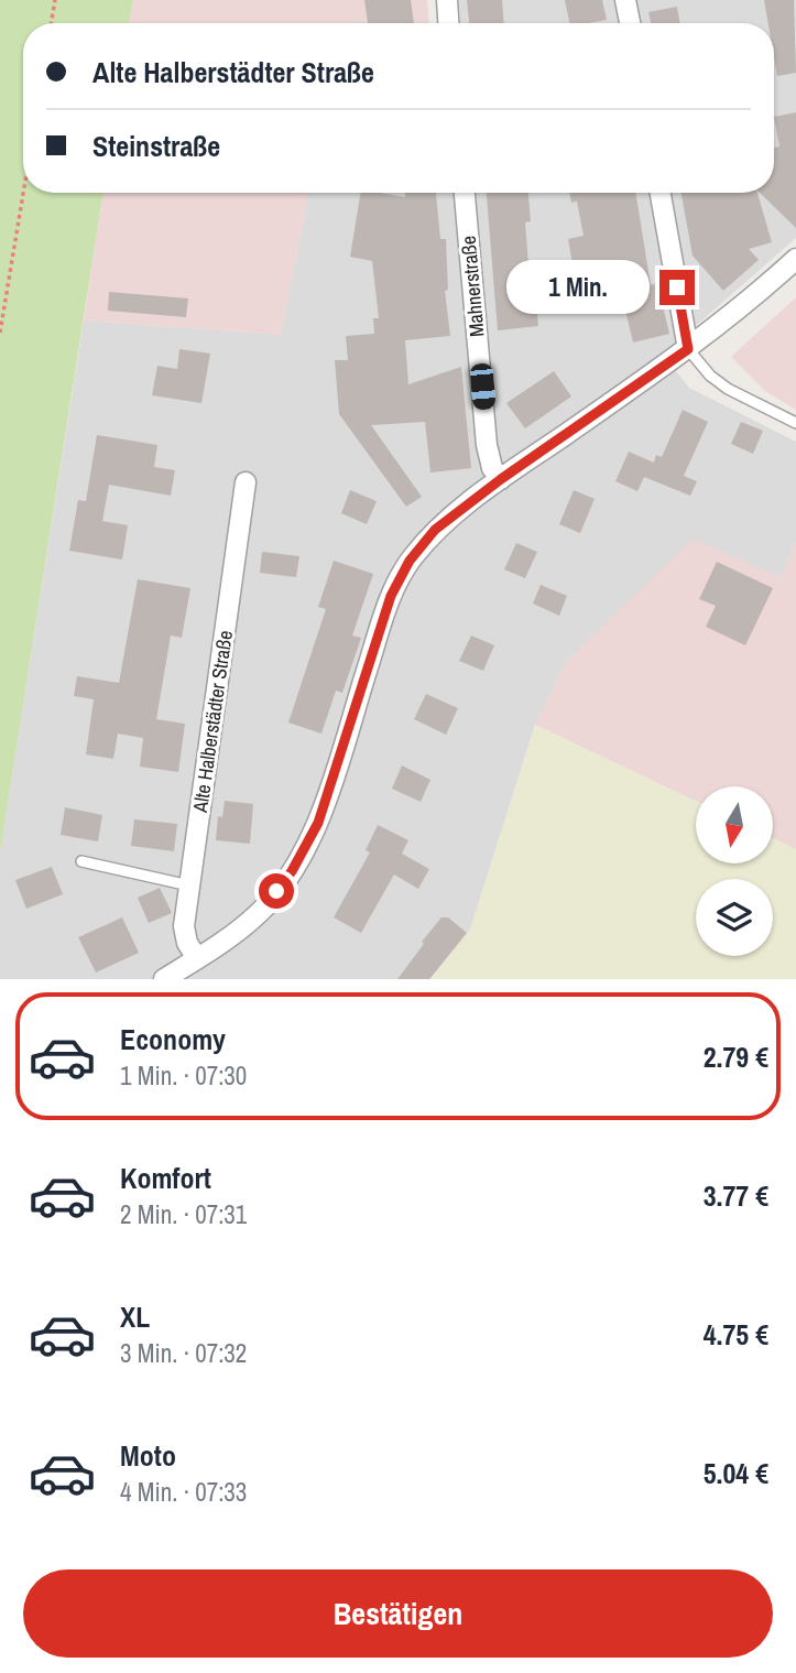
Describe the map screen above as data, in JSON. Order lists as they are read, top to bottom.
{
  "streets": {
    "street": ["Mahnerstraße", "Alte Halberstädter Straße"]
  },
  "north": "bottom",
  "page": {
    "banner": ["Alte Halberstädter Straße", "Steinstraße"],
    "bubble": "1 Min.",
    "list": [
      {
        "name": "Economy",
        "note": "1 Min. · 07:30",
        "value": "2.79 €"
      },
      {
        "name": "Komfort",
        "note": "2 Min. · 07:31",
        "value": "3.77 €"
      },
      {
        "name": "XL",
        "note": "3 Min. · 07:32",
        "value": "4.75 €"
      },
      {
        "name": "Moto",
        "note": "4 Min. · 07:33",
        "value": "5.04 €"
      }
    ],
    "buttons": "Bestätigen"
  }
}
